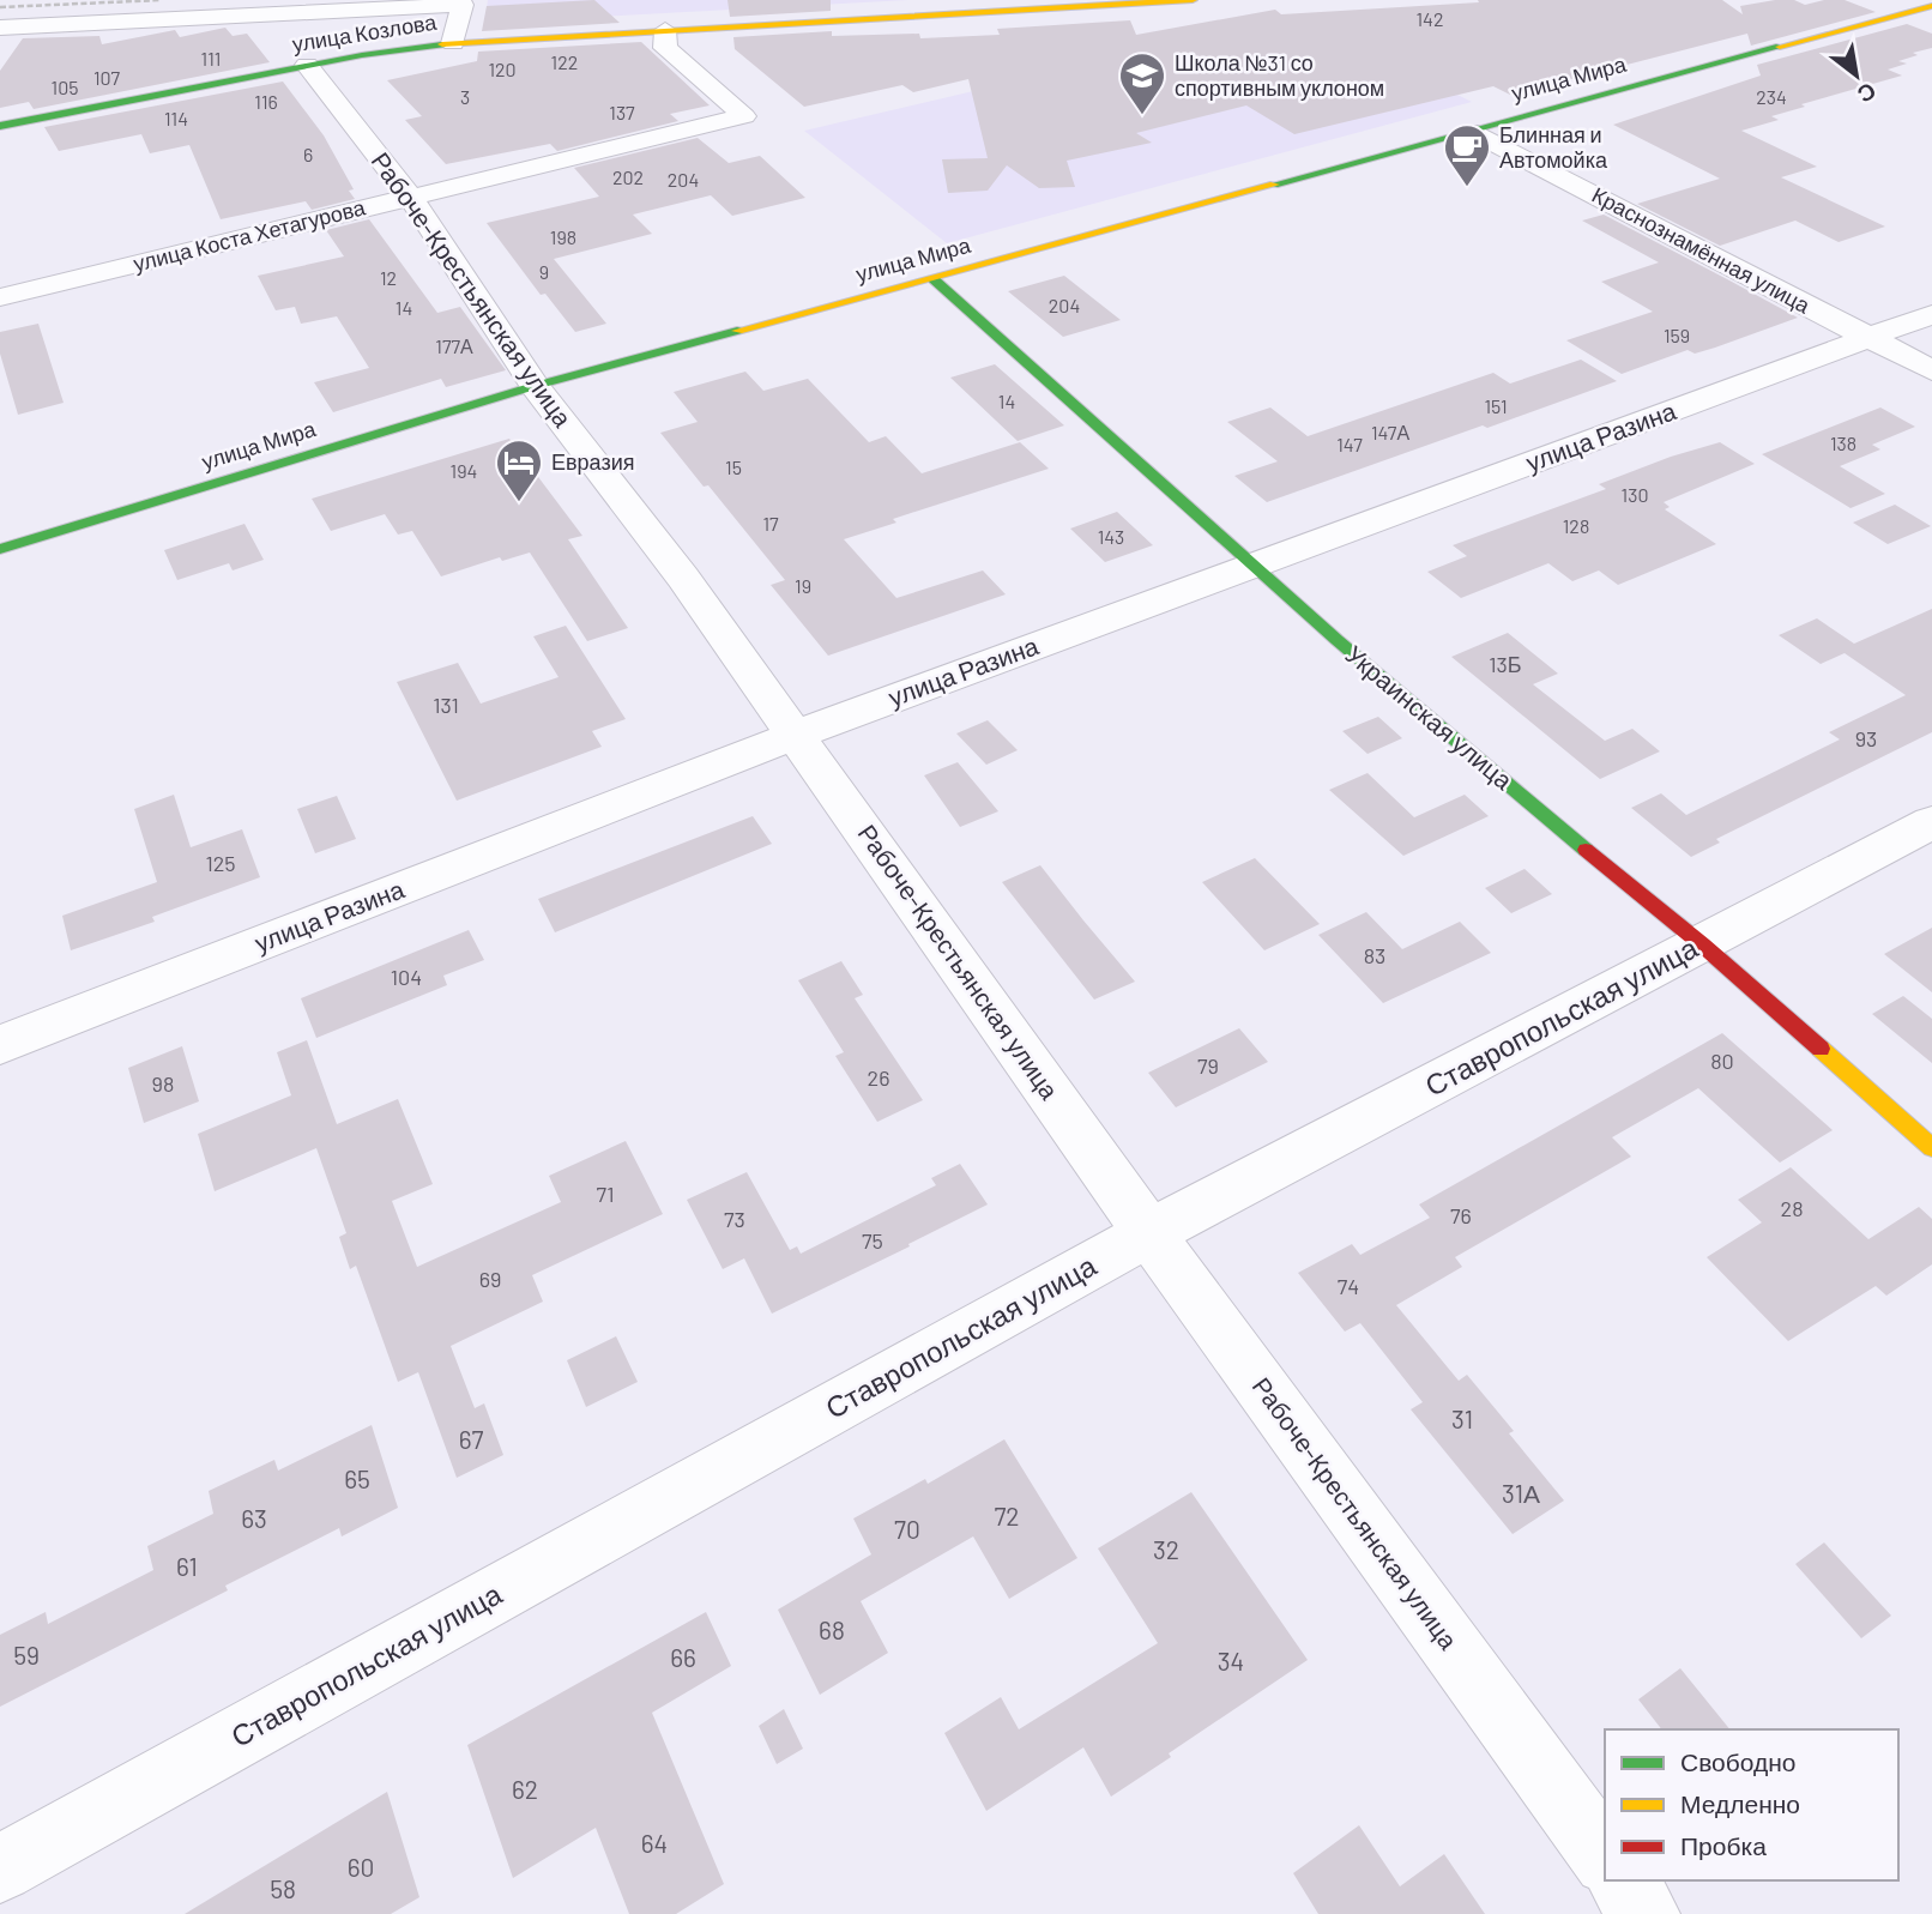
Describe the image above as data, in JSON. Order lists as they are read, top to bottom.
{
  "streets": {
    "street": [
      "улица Козлова",
      "улица Мира",
      "улица Коста Хетагурова",
      "Краснознамённая улица",
      "Рабоче-Крестьянская улица",
      "улица Разина",
      "Украинская улица",
      "Ставропольская улица"
    ]
  },
  "crossings": [
    ["улица Козлова", "улица Коста Хетагурова"],
    ["улица Козлова", "Рабоче-Крестьянская улица"],
    ["улица Мира", "Краснознамённая улица"],
    ["улица Мира", "Рабоче-Крестьянская улица"],
    ["улица Мира", "Украинская улица"],
    ["улица Коста Хетагурова", "Рабоче-Крестьянская улица"],
    ["Краснознамённая улица", "улица Разина"],
    ["Рабоче-Крестьянская улица", "улица Разина"],
    ["Рабоче-Крестьянская улица", "Ставропольская улица"],
    ["улица Разина", "Украинская улица"],
    ["Украинская улица", "Ставропольская улица"]
  ],
  "places": {
    "school or university": ["Школа №31 со спортивным уклоном"],
    "cafe": ["Блинная и Автомойка"],
    "hotel": ["Евразия"]
  },
  "house_numbers": [
    "142",
    "111",
    "122",
    "120",
    "107",
    "105",
    "3",
    "234",
    "116",
    "137",
    "114",
    "6",
    "202",
    "204",
    "198",
    "9",
    "12",
    "204",
    "14",
    "159",
    "177А",
    "14",
    "151",
    "147А",
    "138",
    "147",
    "15",
    "194",
    "130",
    "17",
    "128",
    "143",
    "19",
    "13Б",
    "131",
    "93",
    "125",
    "83",
    "104",
    "80",
    "79",
    "26",
    "98",
    "71",
    "28",
    "76",
    "73",
    "75",
    "69",
    "74",
    "31",
    "67",
    "65",
    "31А",
    "72",
    "63",
    "70",
    "32",
    "61",
    "68",
    "59",
    "66",
    "34",
    "62",
    "64",
    "60",
    "58"
  ],
  "legend": ["Свободно", "Медленно", "Пробка"],
  "north": "bottom right"
}
